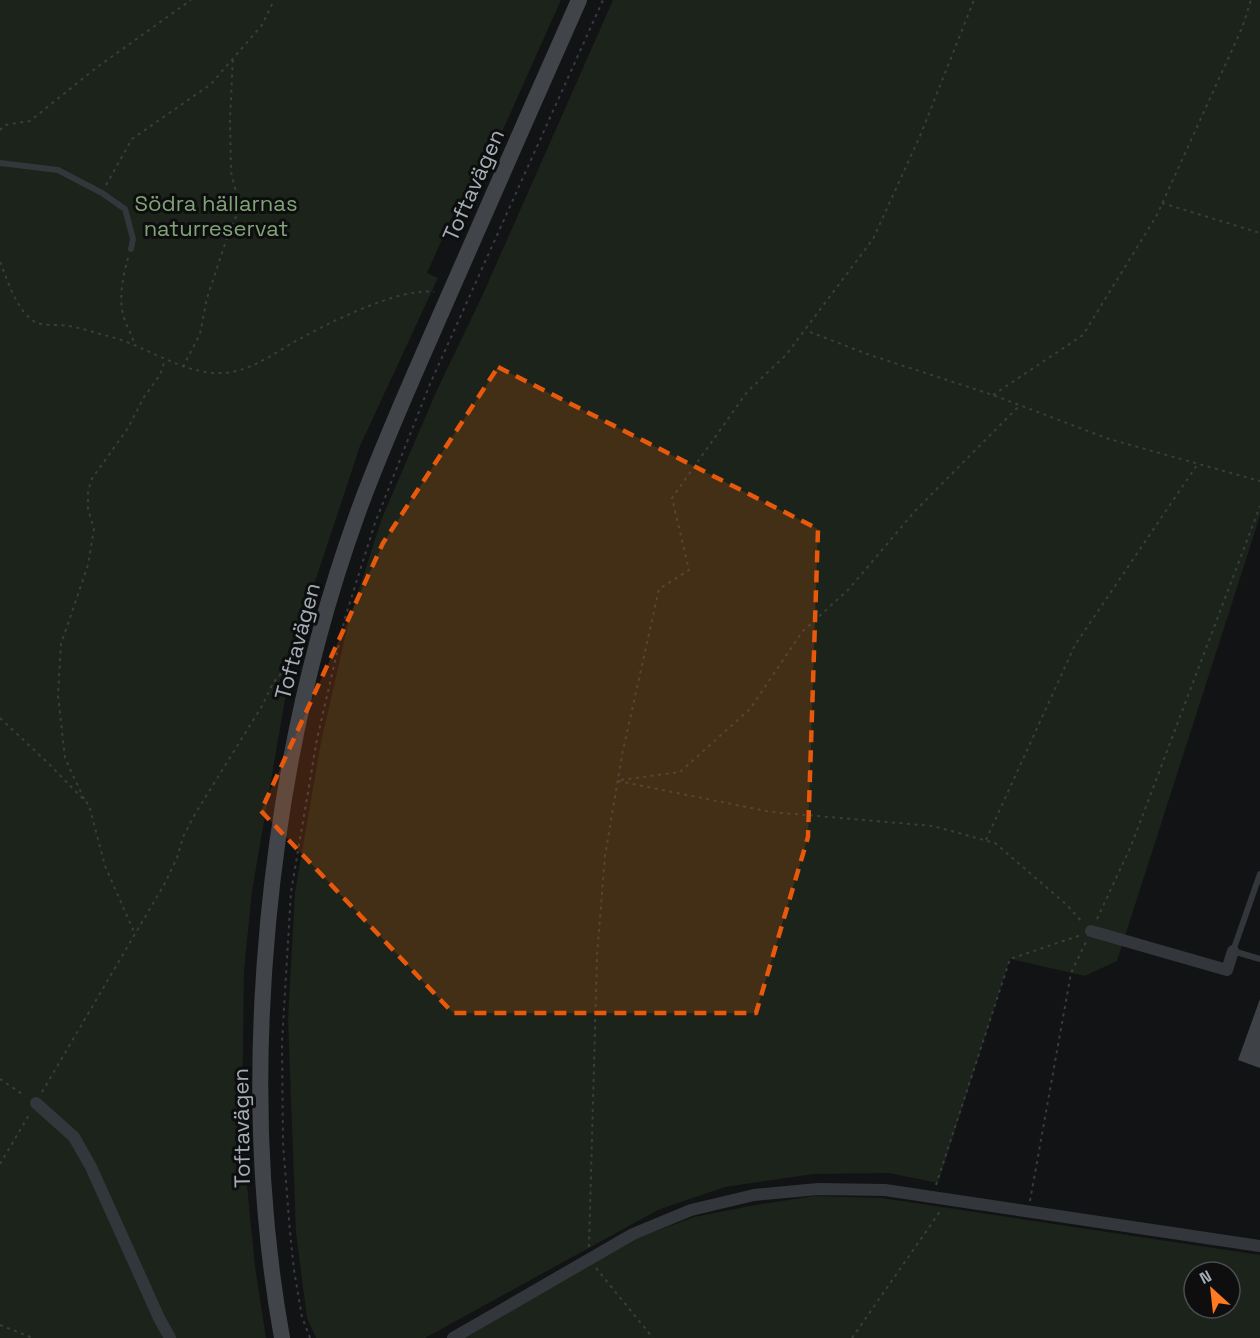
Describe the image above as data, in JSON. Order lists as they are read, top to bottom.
{
  "streets": {
    "main road": ["Toftavägen"]
  },
  "parks": ["Södra hällarnas naturreservat"],
  "north": "top left"
}
